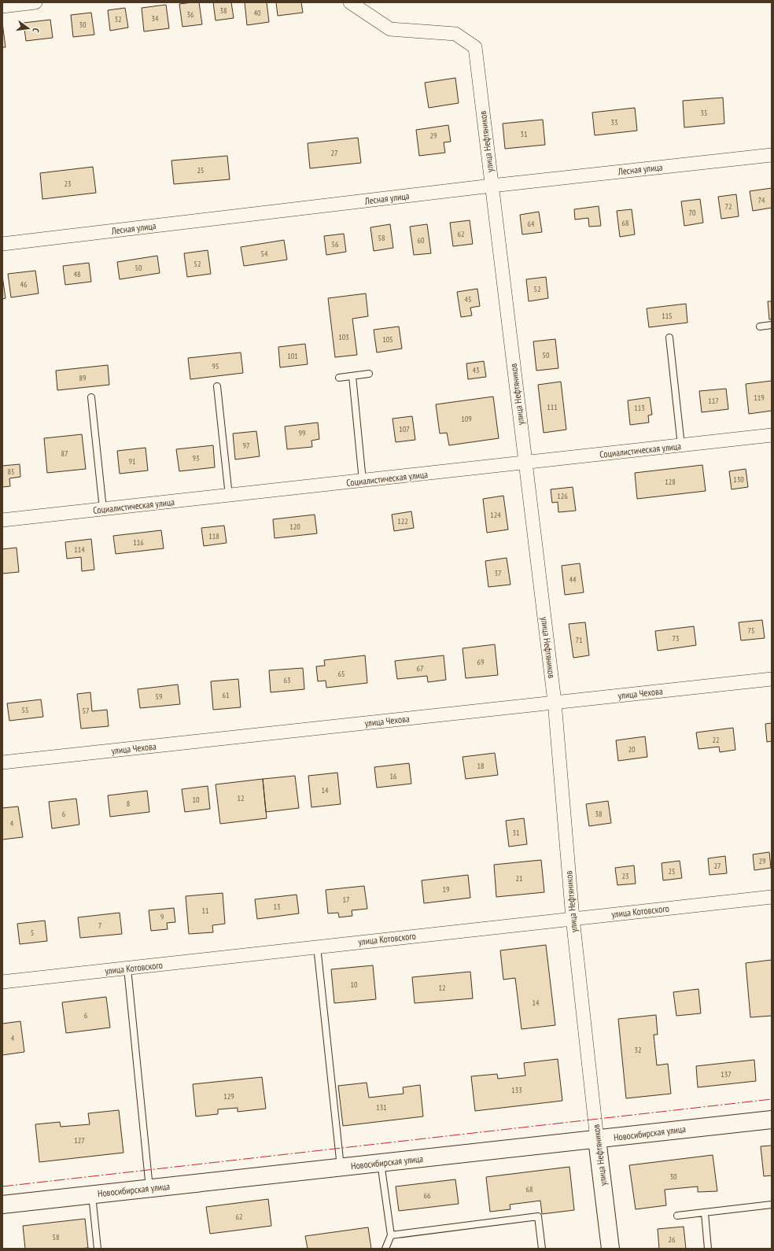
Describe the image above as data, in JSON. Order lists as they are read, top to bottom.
{
  "streets": {
    "main road": ["улица Нефтяников", "Новосибирская улица"],
    "street": [
      "Лесная улица",
      "Социалистическая улица",
      "улица Чехова",
      "улица Котовского"
    ]
  },
  "crossings": [
    ["улица Нефтяников", "Лесная улица"],
    ["улица Нефтяников", "Социалистическая улица"],
    ["улица Нефтяников", "улица Чехова"],
    ["улица Нефтяников", "улица Котовского"],
    ["улица Нефтяников", "Новосибирская улица"]
  ],
  "house_numbers": [
    "38",
    "40",
    "36",
    "34",
    "32",
    "30",
    "35",
    "33",
    "31",
    "29",
    "27",
    "25",
    "23",
    "74",
    "72",
    "70",
    "68",
    "64",
    "62",
    "58",
    "60",
    "56",
    "54",
    "52",
    "50",
    "48",
    "46",
    "52",
    "45",
    "115",
    "103",
    "105",
    "50",
    "101",
    "95",
    "43",
    "89",
    "119",
    "117",
    "111",
    "113",
    "109",
    "107",
    "99",
    "97",
    "87",
    "93",
    "91",
    "85",
    "130",
    "128",
    "126",
    "124",
    "122",
    "120",
    "118",
    "116",
    "114",
    "37",
    "44",
    "75",
    "73",
    "71",
    "69",
    "67",
    "65",
    "63",
    "61",
    "59",
    "55",
    "57",
    "22",
    "20",
    "18",
    "16",
    "14",
    "12",
    "10",
    "8",
    "6",
    "38",
    "4",
    "31",
    "29",
    "27",
    "25",
    "23",
    "21",
    "19",
    "17",
    "13",
    "11",
    "9",
    "7",
    "5",
    "10",
    "12",
    "14",
    "6",
    "4",
    "32",
    "137",
    "133",
    "129",
    "131",
    "127",
    "30",
    "68",
    "66",
    "62",
    "58",
    "26"
  ],
  "north": "right"
}
